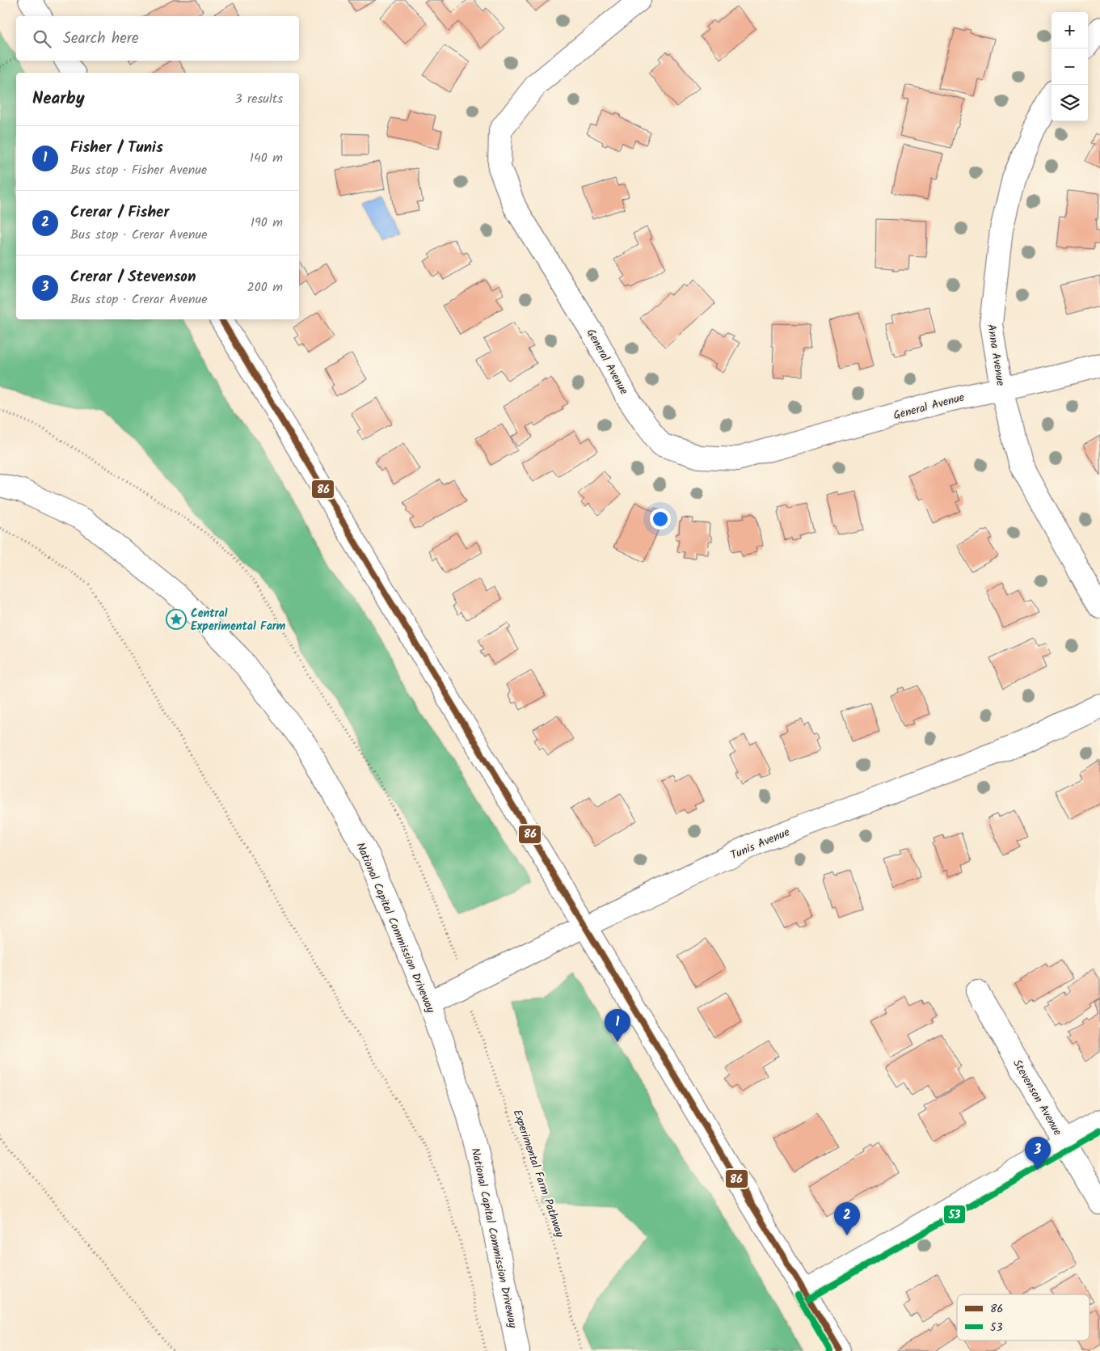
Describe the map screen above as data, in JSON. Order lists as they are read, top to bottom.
{
  "streets": {
    "street": [
      "Anna Avenue",
      "General Avenue",
      "Tunis Avenue",
      "National Capital Commission Driveway",
      "Stevenson Avenue"
    ],
    "path": ["Experimental Farm Pathway"]
  },
  "crossings": [
    ["Anna Avenue", "General Avenue"],
    ["Tunis Avenue", "National Capital Commission Driveway"]
  ],
  "places": {
    "place": ["Central Experimental Farm"]
  },
  "lines": ["transit line 86", "transit line 53"],
  "legend": ["86", "53"],
  "page": {
    "map_buttons": ["+", "−"],
    "search": "Search here",
    "heading": ["Nearby", "3 results"],
    "list": [
      {
        "mark": "1",
        "name": "Fisher / Tunis",
        "note": "Bus stop · Fisher Avenue",
        "value": "140 m"
      },
      {
        "mark": "2",
        "name": "Crerar / Fisher",
        "note": "Bus stop · Crerar Avenue",
        "value": "190 m"
      },
      {
        "mark": "3",
        "name": "Crerar / Stevenson",
        "note": "Bus stop · Crerar Avenue",
        "value": "200 m"
      }
    ],
    "pins": ["1", "3", "2"]
  }
}
